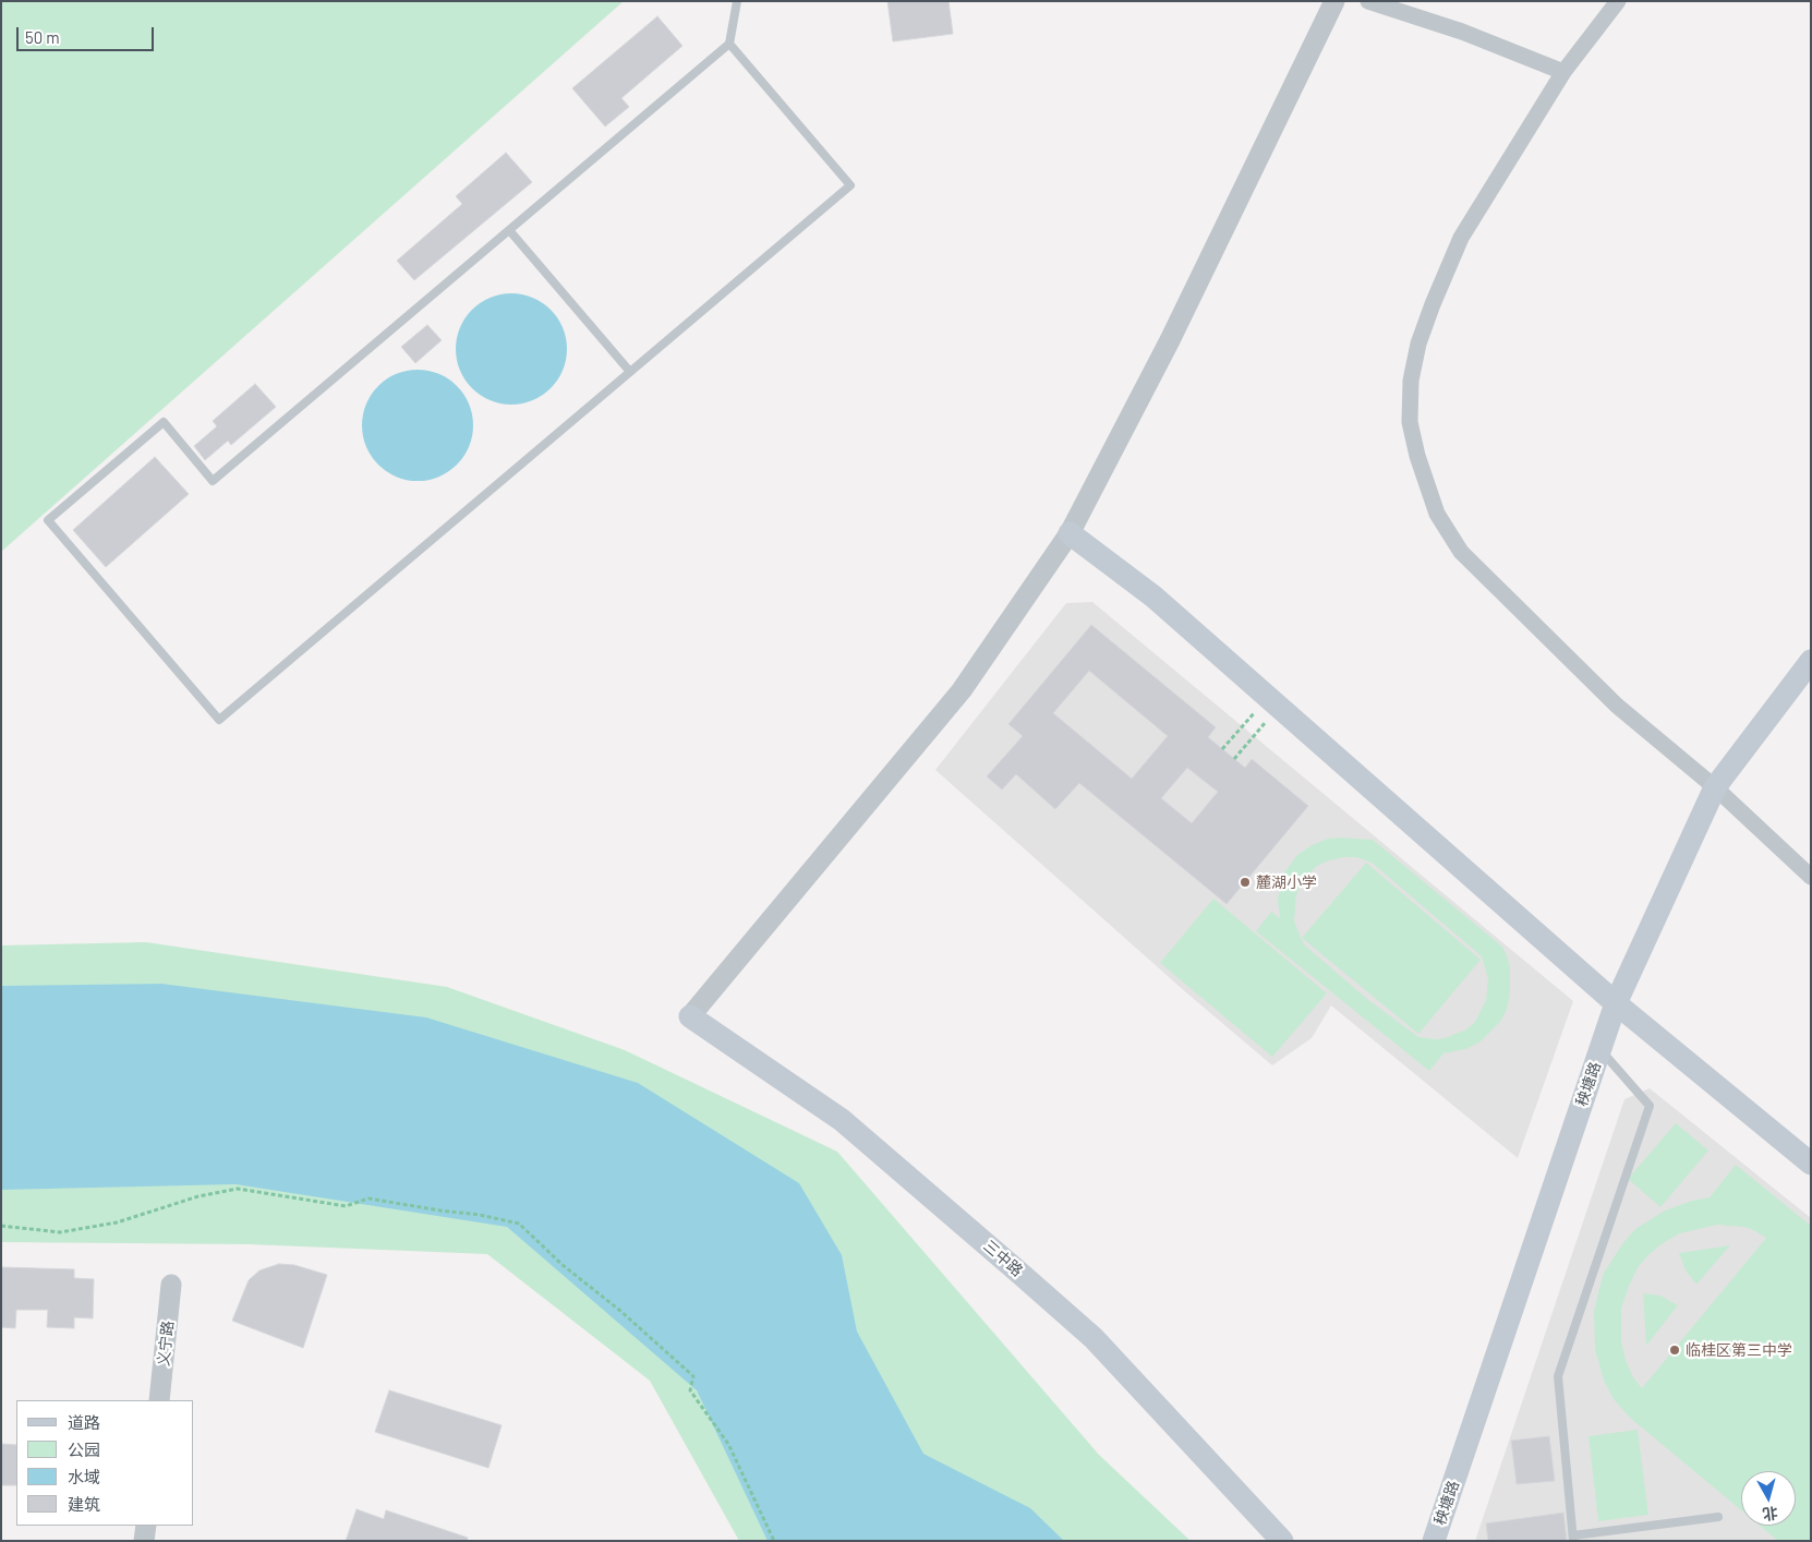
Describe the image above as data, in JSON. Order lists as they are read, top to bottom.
{
  "streets": {
    "main road": ["秧塘路", "三中路"],
    "street": ["义宁路"]
  },
  "places": ["麓湖小学", "临桂区第三中学"],
  "legend": [
    "道路",
    "公园",
    "水域",
    "建筑"
  ],
  "scale_bar": "50 m",
  "north": "bottom"
}
